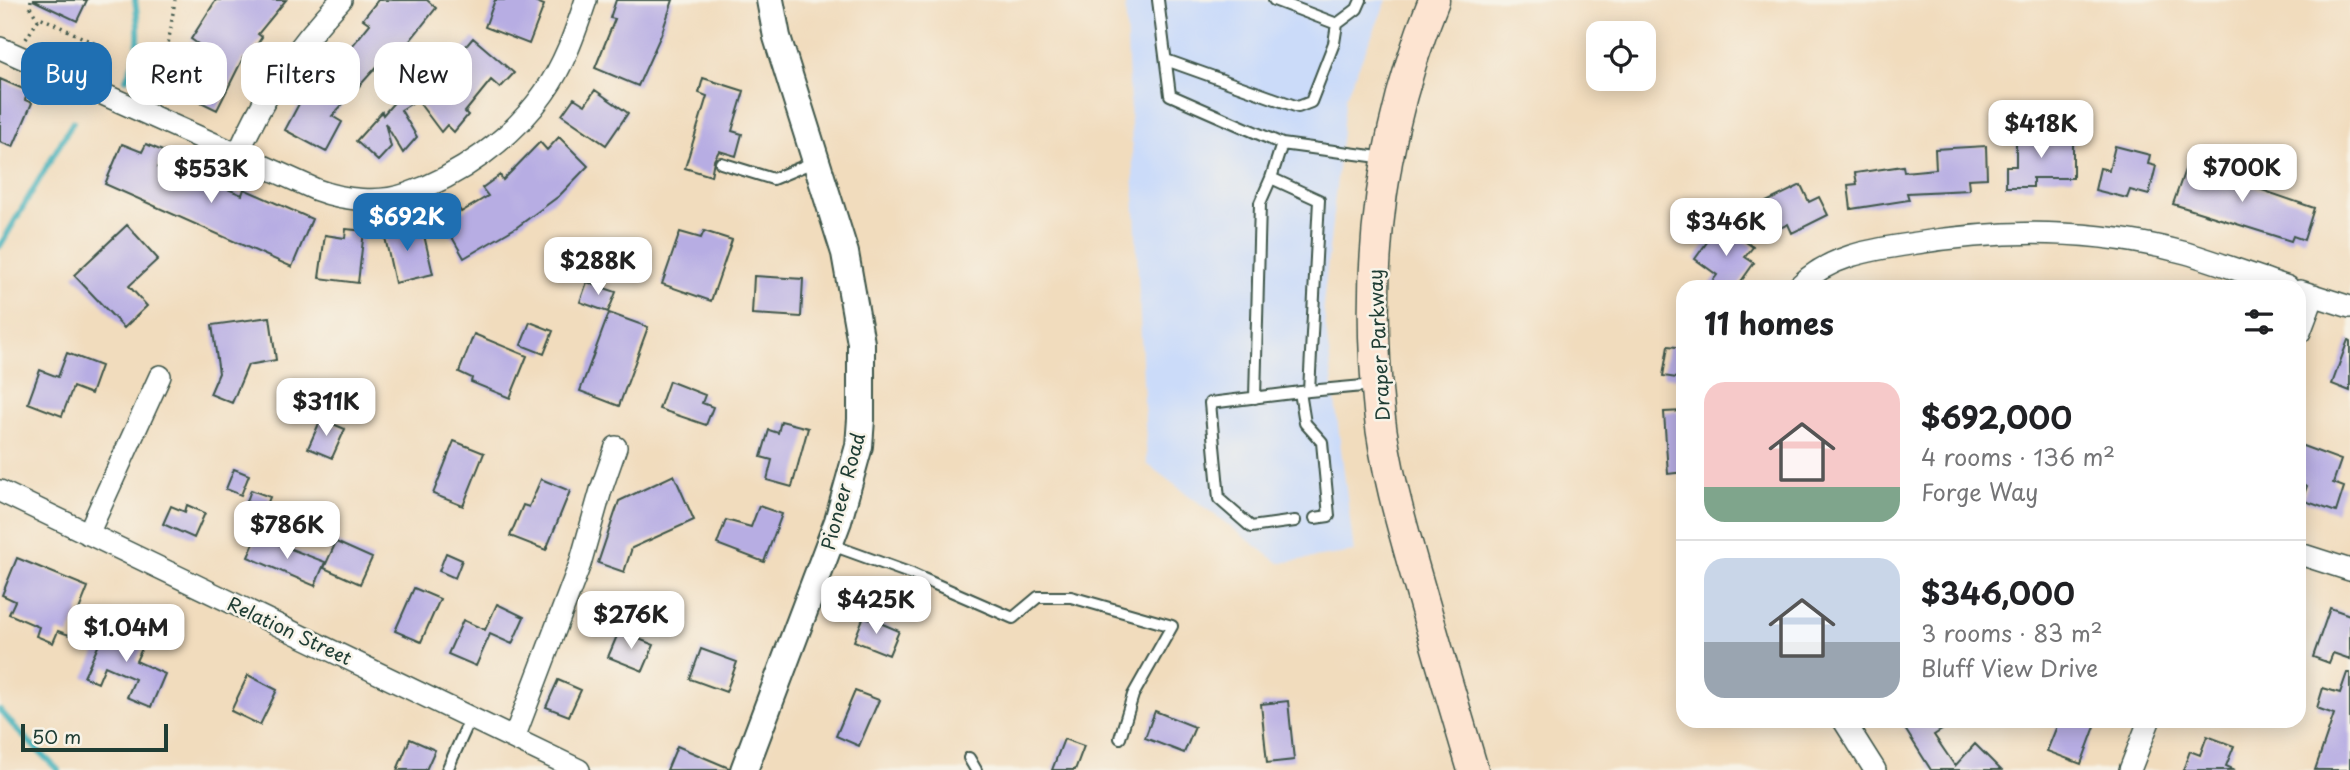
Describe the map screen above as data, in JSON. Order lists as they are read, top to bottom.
{
  "streets": {
    "main road": ["Draper Parkway"],
    "street": ["Pioneer Road", "Relation Street"]
  },
  "scale_bar": "50 m",
  "page": {
    "chip": [
      "Buy",
      "Rent",
      "Filters",
      "New"
    ],
    "price": [
      "$418K",
      "$700K",
      "$553K",
      "$692K",
      "$346K",
      "$288K",
      "$311K",
      "$786K",
      "$425K",
      "$276K",
      "$1.04M"
    ],
    "heading": "11 homes",
    "list": [
      {
        "name": "$692,000",
        "note": "4 rooms · 136 m² · Forge Way"
      },
      {
        "name": "$346,000",
        "note": "3 rooms · 83 m² · Bluff View Drive"
      }
    ],
    "scale": "50 m"
  }
}
